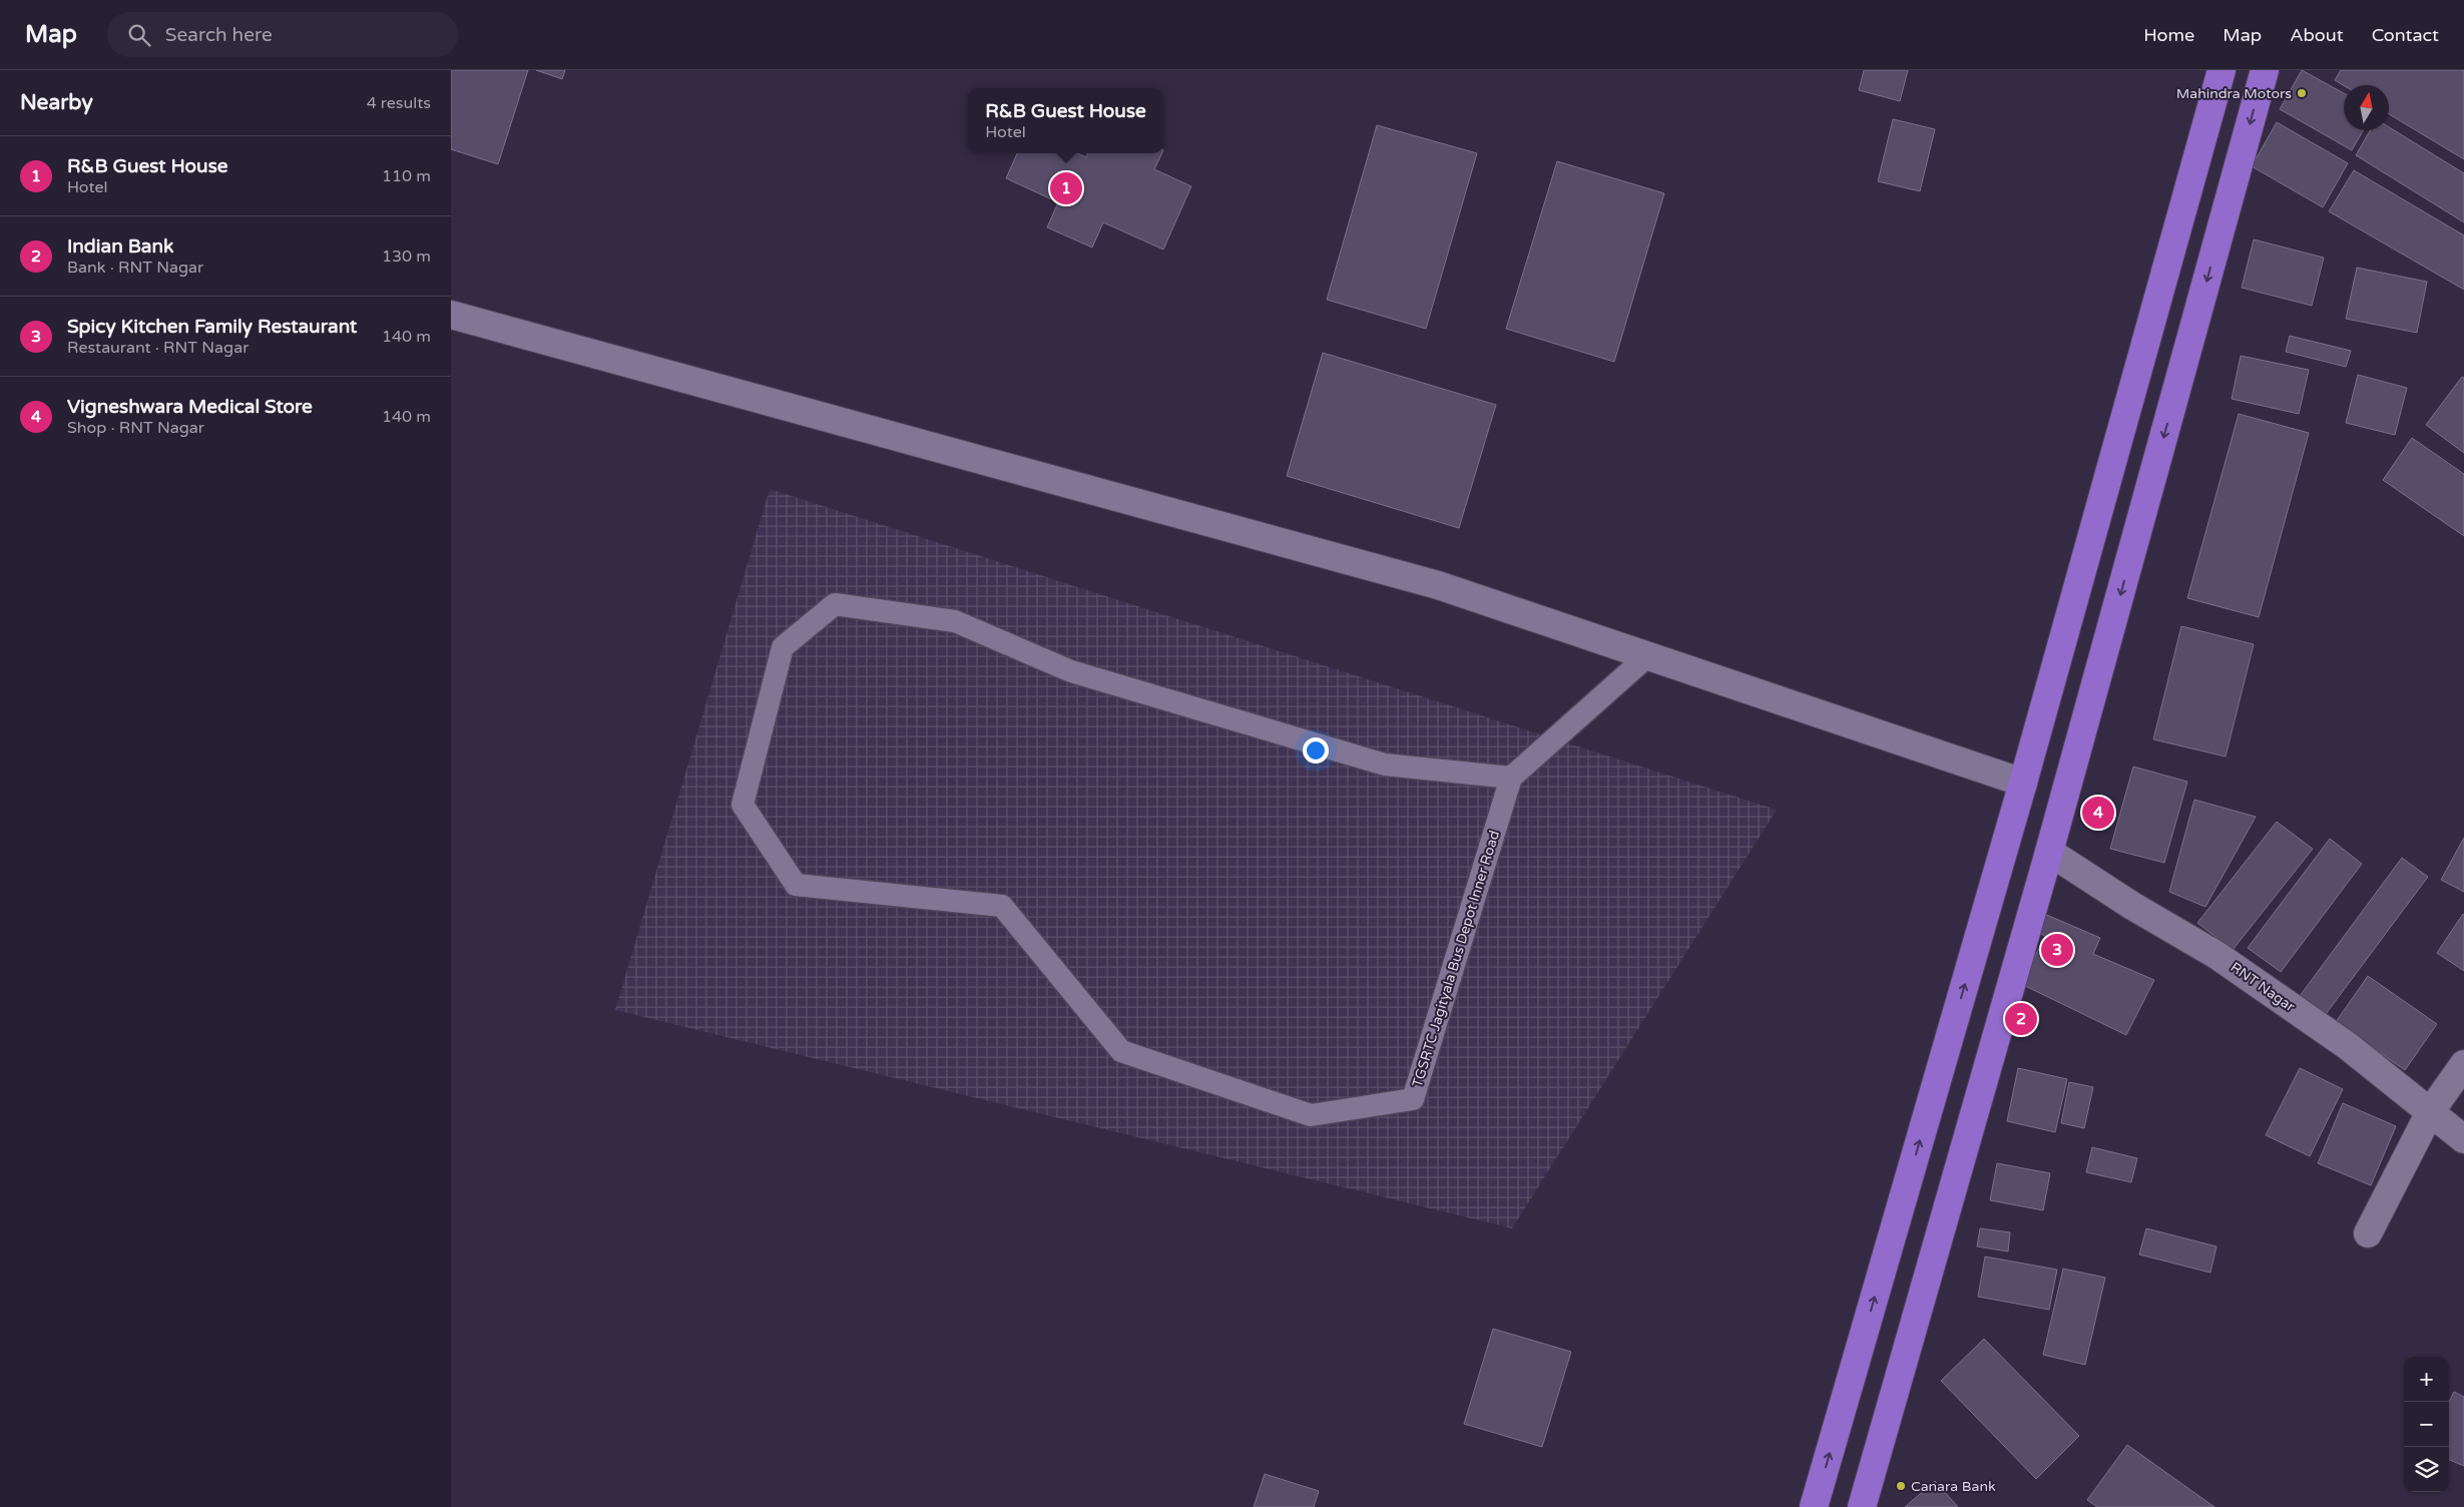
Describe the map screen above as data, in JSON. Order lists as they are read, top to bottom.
{
  "streets": {
    "street": ["RNT Nagar"],
    "lane": ["TGSRTC Jagityala Bus Depot Inner Road"]
  },
  "places": ["Mahindra Motors", "Canara Bank"],
  "north": "top",
  "page": {
    "header": "Map",
    "search": "Search here",
    "nav": [
      "Home",
      "Map",
      "About",
      "Contact"
    ],
    "heading": ["Nearby", "4 results"],
    "popup": ["R&B Guest House", "Hotel"],
    "list": [
      {
        "mark": "1",
        "name": "R&B Guest House",
        "note": "Hotel",
        "value": "110 m"
      },
      {
        "mark": "2",
        "name": "Indian Bank",
        "note": "Bank · RNT Nagar",
        "value": "130 m"
      },
      {
        "mark": "3",
        "name": "Spicy Kitchen Family Restaurant",
        "note": "Restaurant · RNT Nagar",
        "value": "140 m"
      },
      {
        "mark": "4",
        "name": "Vigneshwara Medical Store",
        "note": "Shop · RNT Nagar",
        "value": "140 m"
      }
    ],
    "pins": [
      "1",
      "4",
      "3",
      "2"
    ],
    "map_buttons": ["+", "−"]
  }
}
